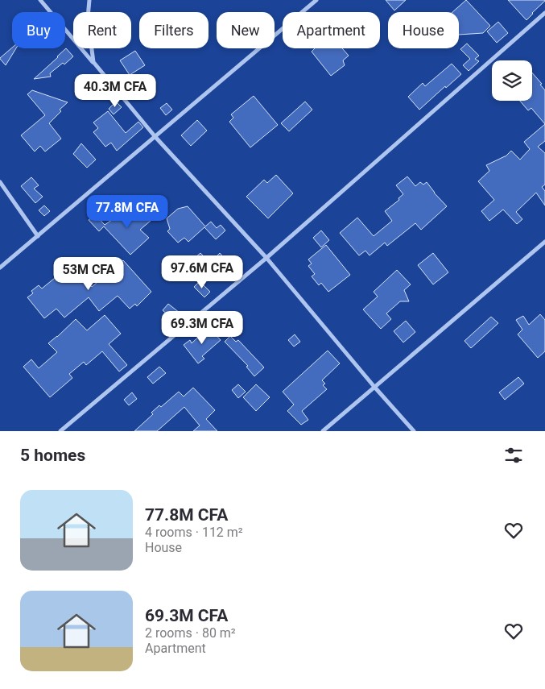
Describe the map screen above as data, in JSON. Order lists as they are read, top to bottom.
{
  "page": {
    "chip": [
      "Buy",
      "Rent",
      "Filters",
      "New",
      "Apartment",
      "House"
    ],
    "price": [
      "40.3M CFA",
      "77.8M CFA",
      "97.6M CFA",
      "53M CFA",
      "69.3M CFA"
    ],
    "heading": "5 homes",
    "list": [
      {
        "name": "77.8M CFA",
        "note": "4 rooms · 112 m² · House"
      },
      {
        "name": "69.3M CFA",
        "note": "2 rooms · 80 m² · Apartment"
      }
    ]
  }
}
